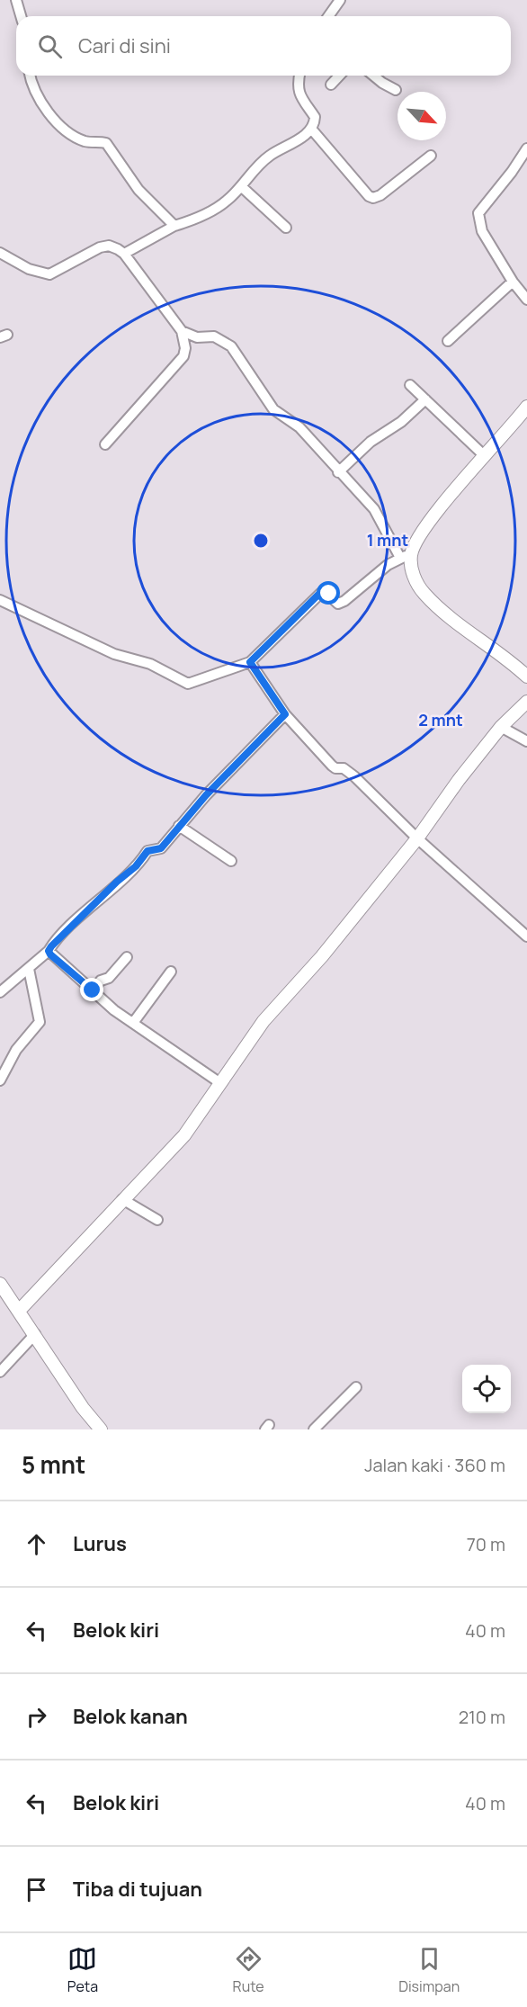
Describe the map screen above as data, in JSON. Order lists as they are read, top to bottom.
{
  "north": "bottom right",
  "page": {
    "search": "Cari di sini",
    "heading": ["5 mnt", "Jalan kaki · 360 m"],
    "list": [
      ["Lurus", "70 m"],
      ["Belok kiri", "40 m"],
      ["Belok kanan", "210 m"],
      ["Belok kiri", "40 m"],
      "Tiba di tujuan"
    ],
    "nav": ["Peta", "Rute", "Disimpan"]
  },
  "rings": ["1 mnt", "2 mnt"]
}
